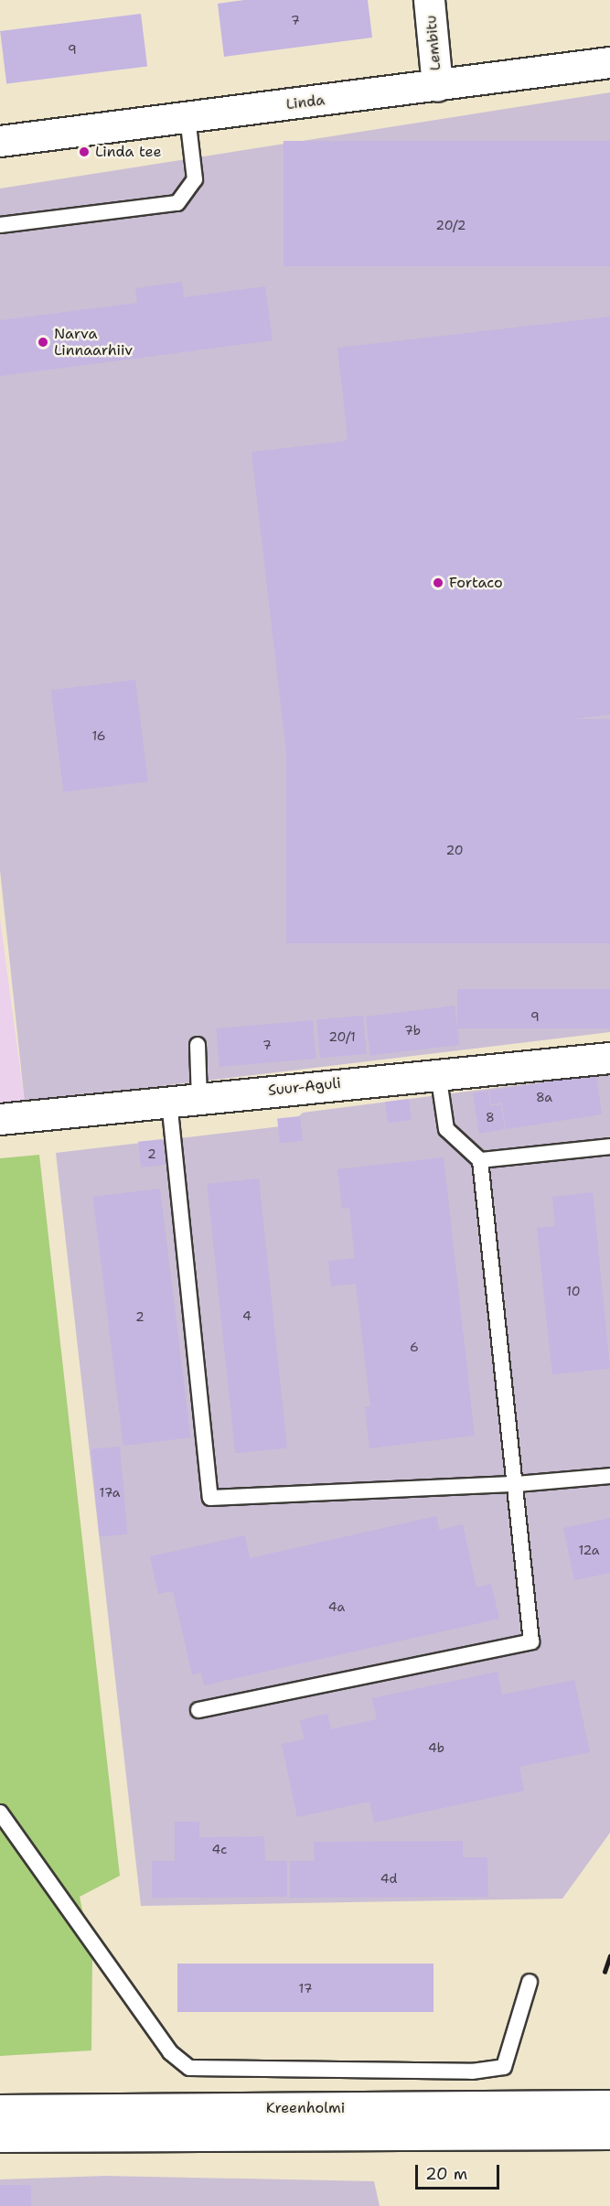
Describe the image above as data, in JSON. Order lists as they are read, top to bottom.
{
  "streets": {
    "street": [
      "Lembitu",
      "Linda",
      "Suur-Aguli",
      "Kreenholmi"
    ]
  },
  "crossings": [
    ["Lembitu", "Linda"]
  ],
  "places": ["Linda tee", "Narva Linnaarhiiv", "Fortaco"],
  "house_numbers": [
    "7",
    "9",
    "20/2",
    "16",
    "20",
    "9",
    "7b",
    "20/1",
    "7",
    "8a",
    "8",
    "2",
    "10",
    "4",
    "2",
    "6",
    "17a",
    "12a",
    "4a",
    "4b",
    "4c",
    "4d",
    "17"
  ],
  "scale_bar": "20 m"
}
